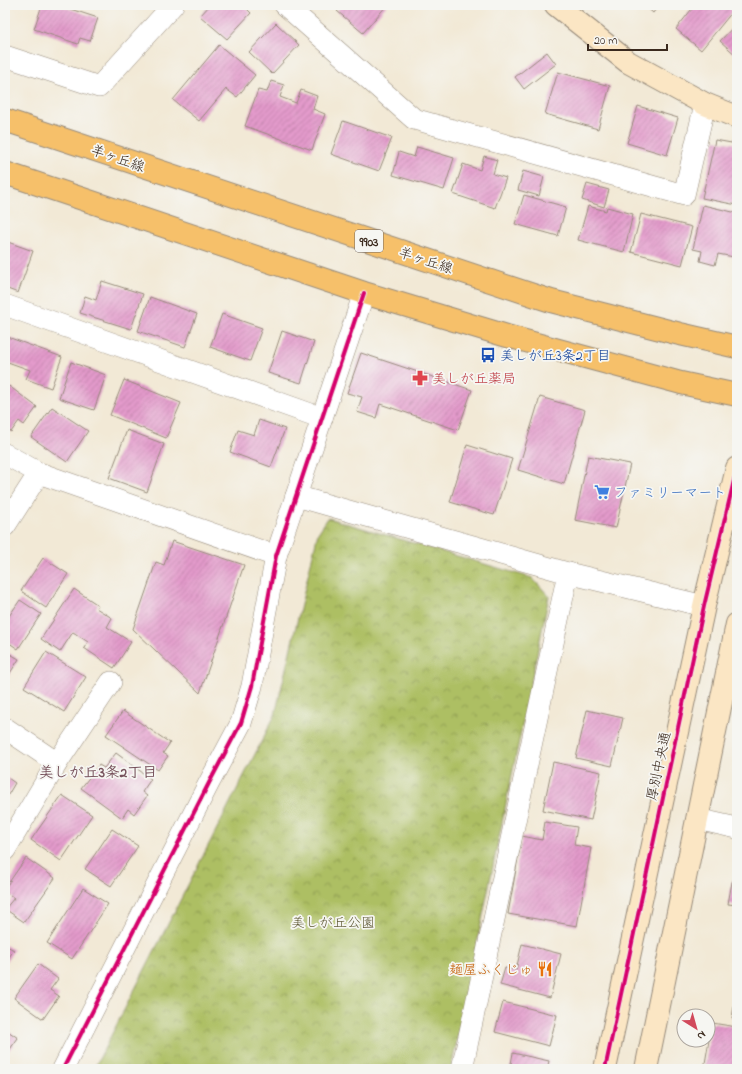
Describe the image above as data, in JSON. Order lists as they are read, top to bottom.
{
  "streets": {
    "main road": ["羊ヶ丘線", "9903"],
    "street": ["厚別中央通"]
  },
  "districts": ["美しが丘3条2丁目"],
  "parks": ["美しが丘公園"],
  "places": {
    "bus stop": ["美しが丘3条2丁目"],
    "pharmacy": ["美しが丘薬局"],
    "supermarket": ["ファミリーマート"],
    "restaurant": ["麺屋ふくじゅ"]
  },
  "scale_bar": "20 m",
  "north": "bottom right"
}
